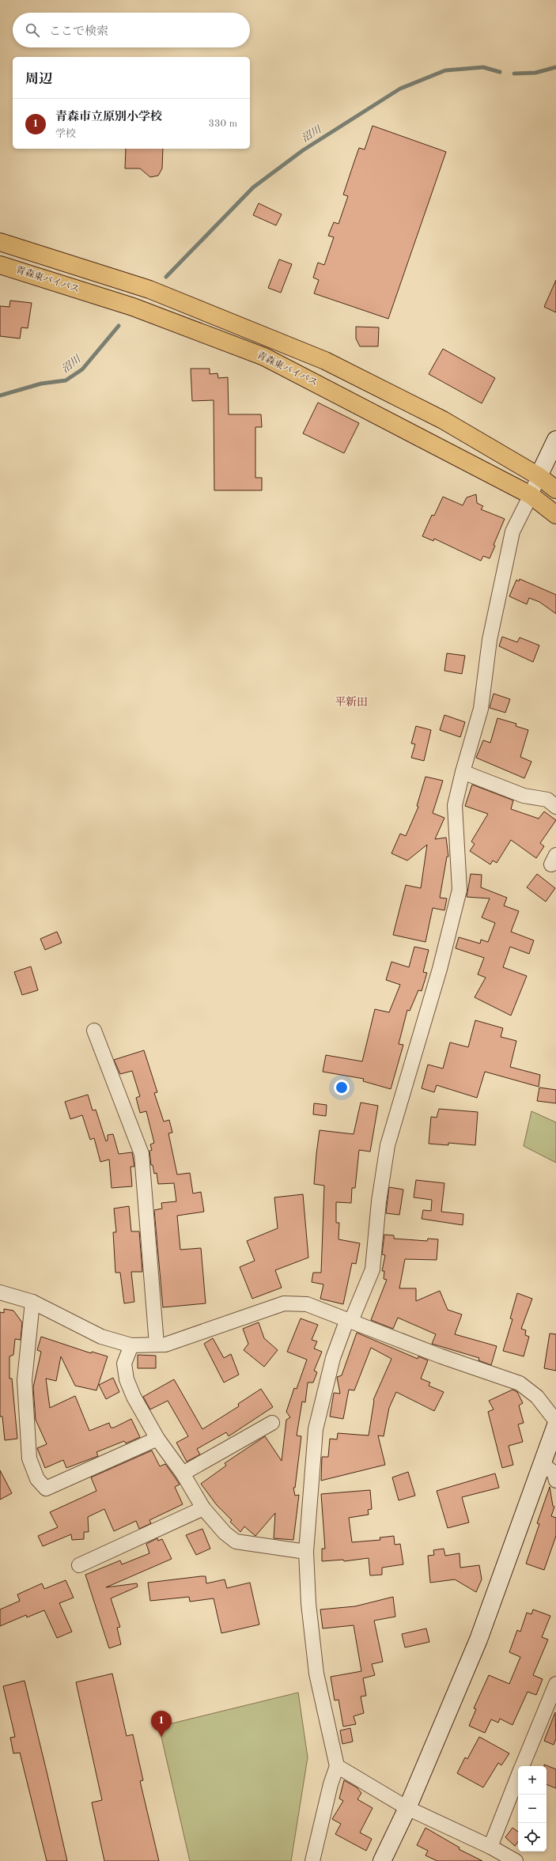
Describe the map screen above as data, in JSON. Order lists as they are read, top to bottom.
{
  "streets": {
    "highway": ["青森東バイパス"]
  },
  "districts": ["平新田"],
  "water": ["沼川"],
  "page": {
    "search": "ここで検索",
    "heading": "周辺",
    "list": [
      {
        "mark": "1",
        "name": "青森市立原別小学校",
        "note": "学校",
        "value": "330 m"
      }
    ],
    "pins": "1",
    "map_buttons": ["+", "−"]
  }
}
